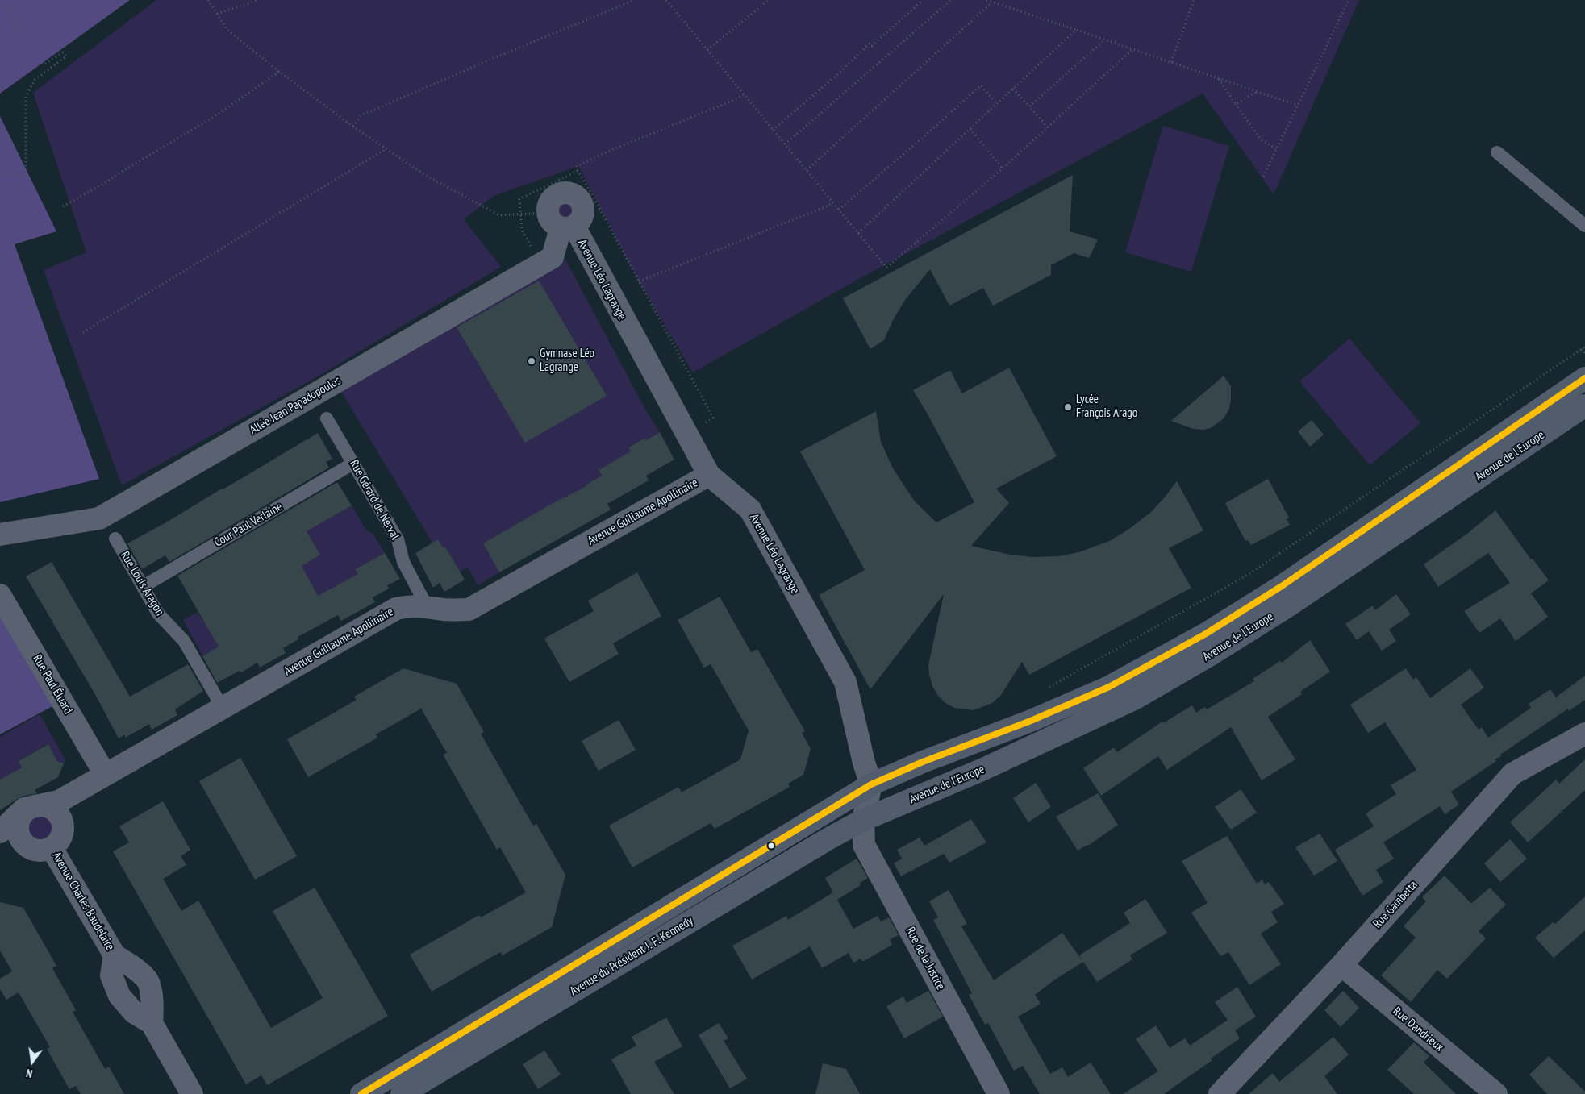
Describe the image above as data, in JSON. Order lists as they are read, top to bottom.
{
  "streets": {
    "main road": ["Avenue de l'Europe", "Avenue du Président J. F. Kennedy"],
    "street": [
      "Avenue Léo Lagrange",
      "Allée Jean Papadopoulos",
      "Avenue Guillaume Apollinaire",
      "Rue Paul Éluard",
      "Avenue Charles Baudelaire",
      "Rue Gambetta",
      "Rue de la Justice",
      "Rue Dandrieux"
    ],
    "lane": ["Rue Gérard de Nerval", "Cour Paul Verlaine", "Rue Louis Aragon"]
  },
  "crossings": [
    ["Avenue Léo Lagrange", "Allée Jean Papadopoulos"],
    ["Avenue Léo Lagrange", "Avenue de l'Europe"],
    ["Avenue Léo Lagrange", "Avenue Guillaume Apollinaire"],
    ["Avenue Léo Lagrange", "Avenue du Président J. F. Kennedy"],
    ["Avenue de l'Europe", "Avenue du Président J. F. Kennedy"],
    ["Avenue de l'Europe", "Rue de la Justice"],
    ["Rue Gérard de Nerval", "Avenue Guillaume Apollinaire"],
    ["Rue Gérard de Nerval", "Cour Paul Verlaine"],
    ["Avenue Guillaume Apollinaire", "Rue Louis Aragon"],
    ["Avenue Guillaume Apollinaire", "Rue Paul Éluard"],
    ["Avenue Guillaume Apollinaire", "Avenue Charles Baudelaire"],
    ["Cour Paul Verlaine", "Rue Louis Aragon"],
    ["Rue Gambetta", "Rue Dandrieux"],
    ["Avenue du Président J. F. Kennedy", "Rue de la Justice"]
  ],
  "places": ["Gymnase Léo Lagrange", "Lycée François Arago"],
  "north": "bottom"
}
